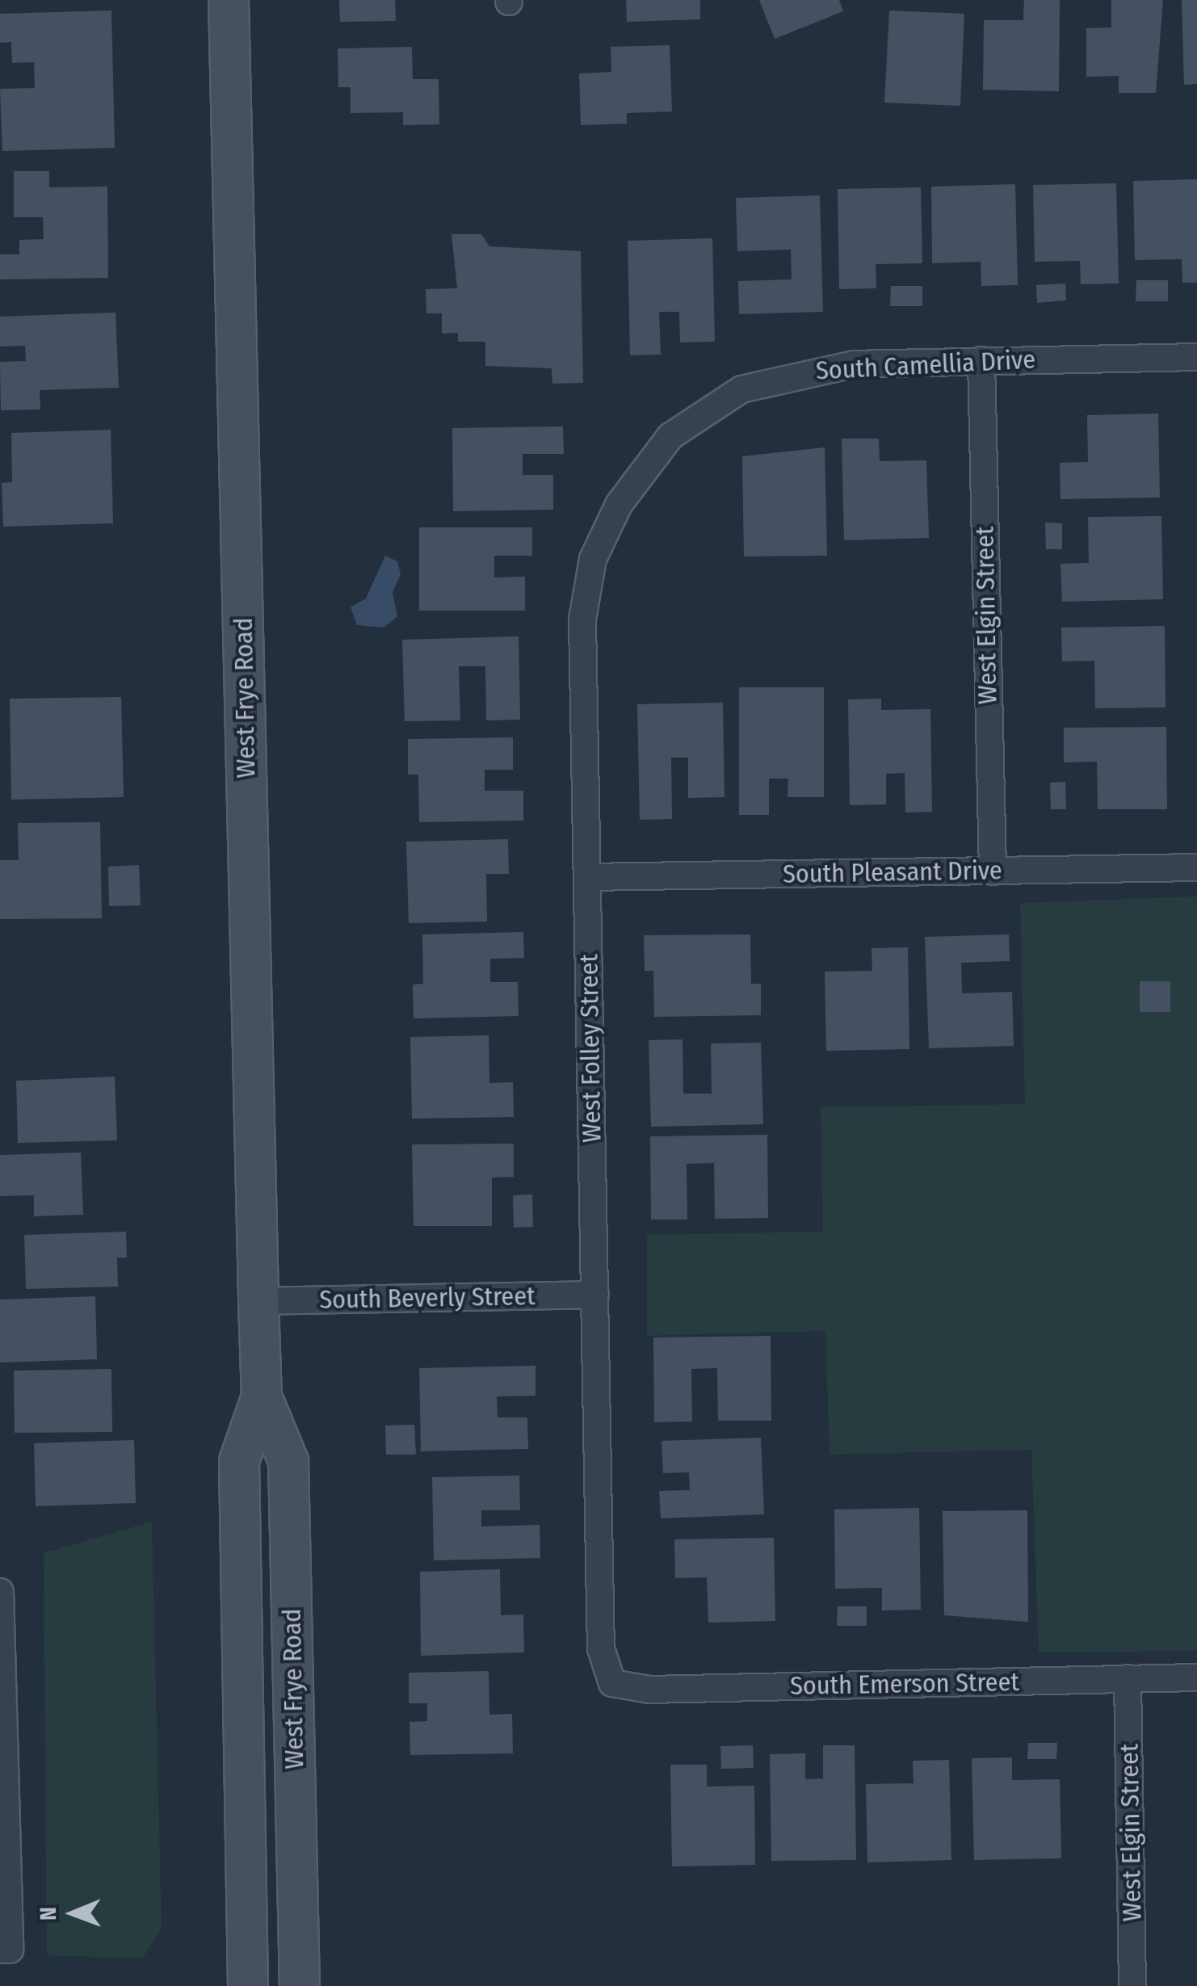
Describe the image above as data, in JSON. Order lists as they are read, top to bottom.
{
  "streets": {
    "street": [
      "South Camellia Drive",
      "West Elgin Street",
      "West Frye Road",
      "South Pleasant Drive",
      "West Folley Street",
      "South Beverly Street",
      "South Emerson Street"
    ]
  },
  "crossings": [
    ["South Camellia Drive", "West Elgin Street"],
    ["South Camellia Drive", "West Folley Street"],
    ["West Elgin Street", "South Pleasant Drive"],
    ["West Elgin Street", "South Emerson Street"],
    ["West Frye Road", "South Beverly Street"],
    ["South Pleasant Drive", "West Folley Street"],
    ["West Folley Street", "South Beverly Street"],
    ["West Folley Street", "South Emerson Street"]
  ],
  "north": "left"
}
